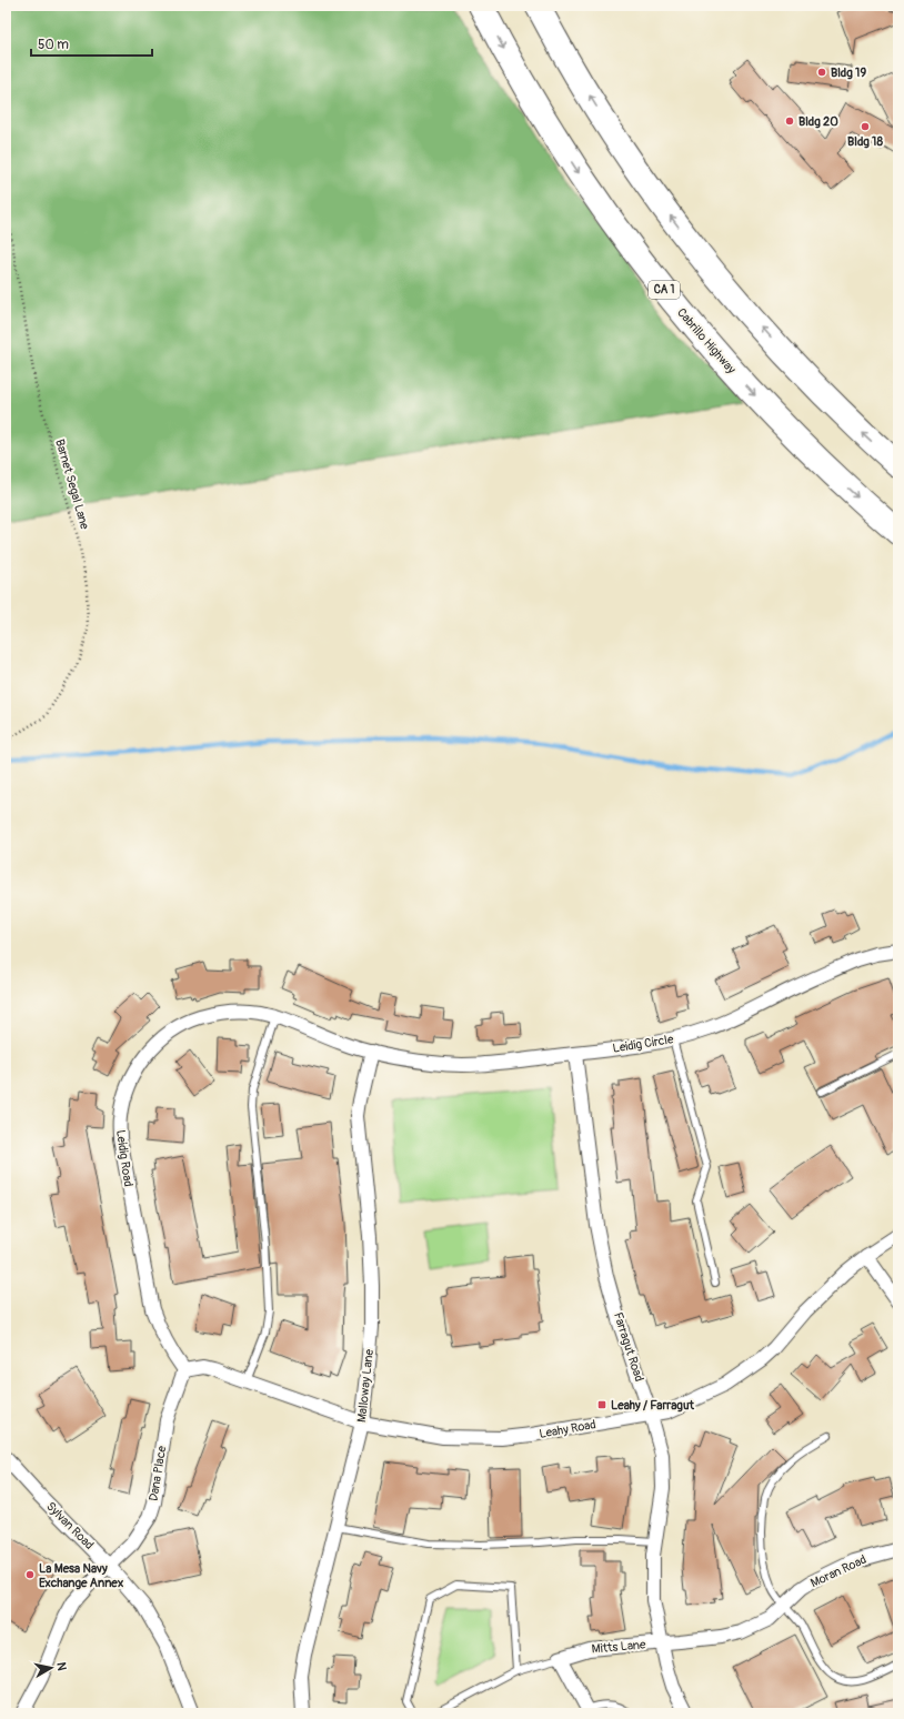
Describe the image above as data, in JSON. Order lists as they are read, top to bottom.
{
  "streets": {
    "highway": ["CA 1", "Cabrillo Highway"],
    "street": [
      "Leidig Circle",
      "Leidig Road",
      "Farragut Road",
      "Malloway Lane",
      "Leahy Road",
      "Dana Place",
      "Sylvan Road",
      "Moran Road",
      "Mitts Lane"
    ],
    "path": ["Barnet Segal Lane"]
  },
  "crossings": [
    ["Leidig Circle", "Leidig Road"],
    ["Leidig Circle", "Farragut Road"],
    ["Leidig Circle", "Malloway Lane"],
    ["Leidig Road", "Malloway Lane"],
    ["Leidig Road", "Leahy Road"],
    ["Leidig Road", "Dana Place"],
    ["Farragut Road", "Leahy Road"],
    ["Farragut Road", "Moran Road"],
    ["Farragut Road", "Mitts Lane"],
    ["Malloway Lane", "Leahy Road"],
    ["Leahy Road", "Dana Place"],
    ["Dana Place", "Sylvan Road"],
    ["Moran Road", "Mitts Lane"]
  ],
  "places": {
    "other": [
      "Bldg 19",
      "Bldg 20",
      "Bldg 18",
      "La Mesa Navy Exchange Annex"
    ],
    "transit": ["Leahy / Farragut"]
  },
  "scale_bar": "50 m",
  "north": "right"
}
